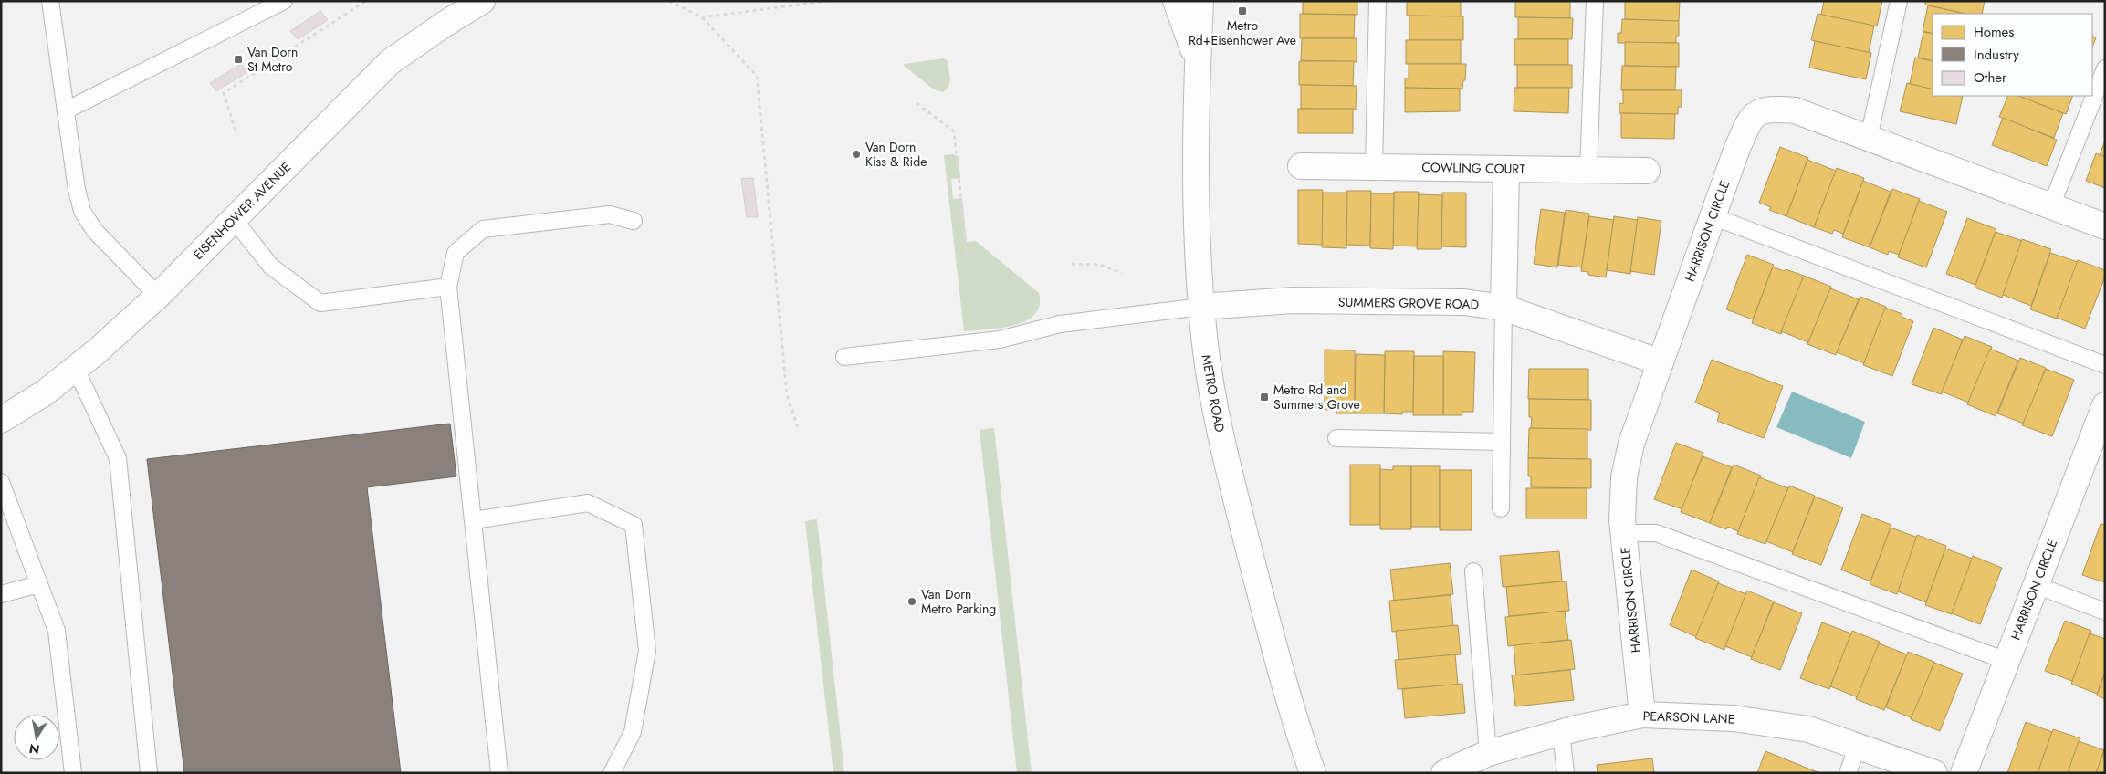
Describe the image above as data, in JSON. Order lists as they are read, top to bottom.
{
  "streets": {
    "street": [
      "COWLING COURT",
      "EISENHOWER AVENUE",
      "HARRISON CIRCLE",
      "SUMMERS GROVE ROAD",
      "METRO ROAD",
      "PEARSON LANE"
    ]
  },
  "crossings": [
    ["HARRISON CIRCLE", "SUMMERS GROVE ROAD"],
    ["HARRISON CIRCLE", "PEARSON LANE"],
    ["SUMMERS GROVE ROAD", "METRO ROAD"]
  ],
  "places": {
    "transit": ["Metro Rd+Eisenhower Ave", "Van Dorn St Metro", "Metro Rd and Summers Grove"],
    "other": ["Van Dorn Kiss & Ride", "Van Dorn Metro Parking"]
  },
  "legend": ["Homes", "Industry", "Other"],
  "north": "bottom"
}
